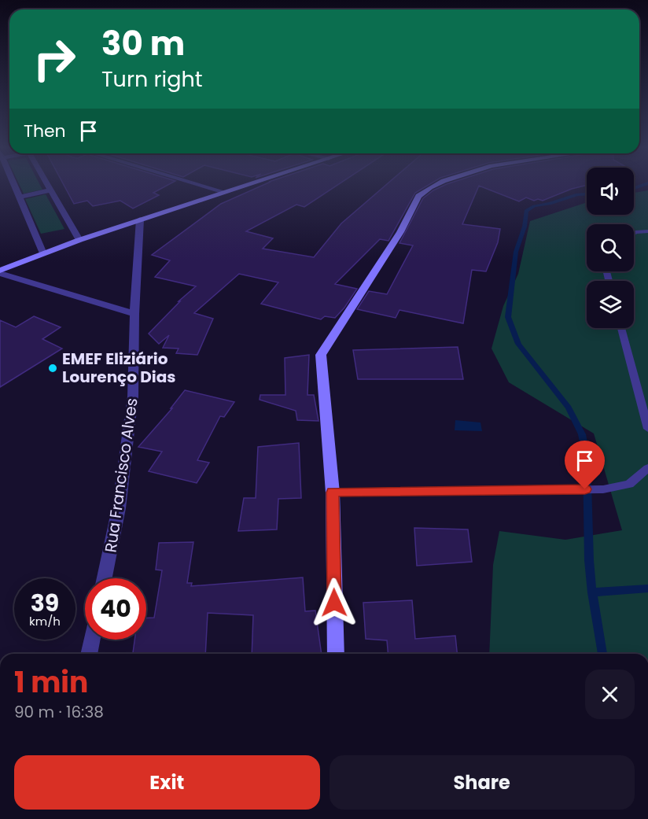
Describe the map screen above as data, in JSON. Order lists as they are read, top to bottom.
{
  "streets": {
    "street": ["Rua Francisco Alves"]
  },
  "places": ["EMEF Eliziário Lourenço Dias"],
  "page": {
    "turn": ["30 m", "Turn right"],
    "then": "Then",
    "speed": "39 km/h",
    "limit": "40",
    "heading": ["1 min", "90 m · 16:38"],
    "buttons": ["Exit", "Share"]
  }
}
